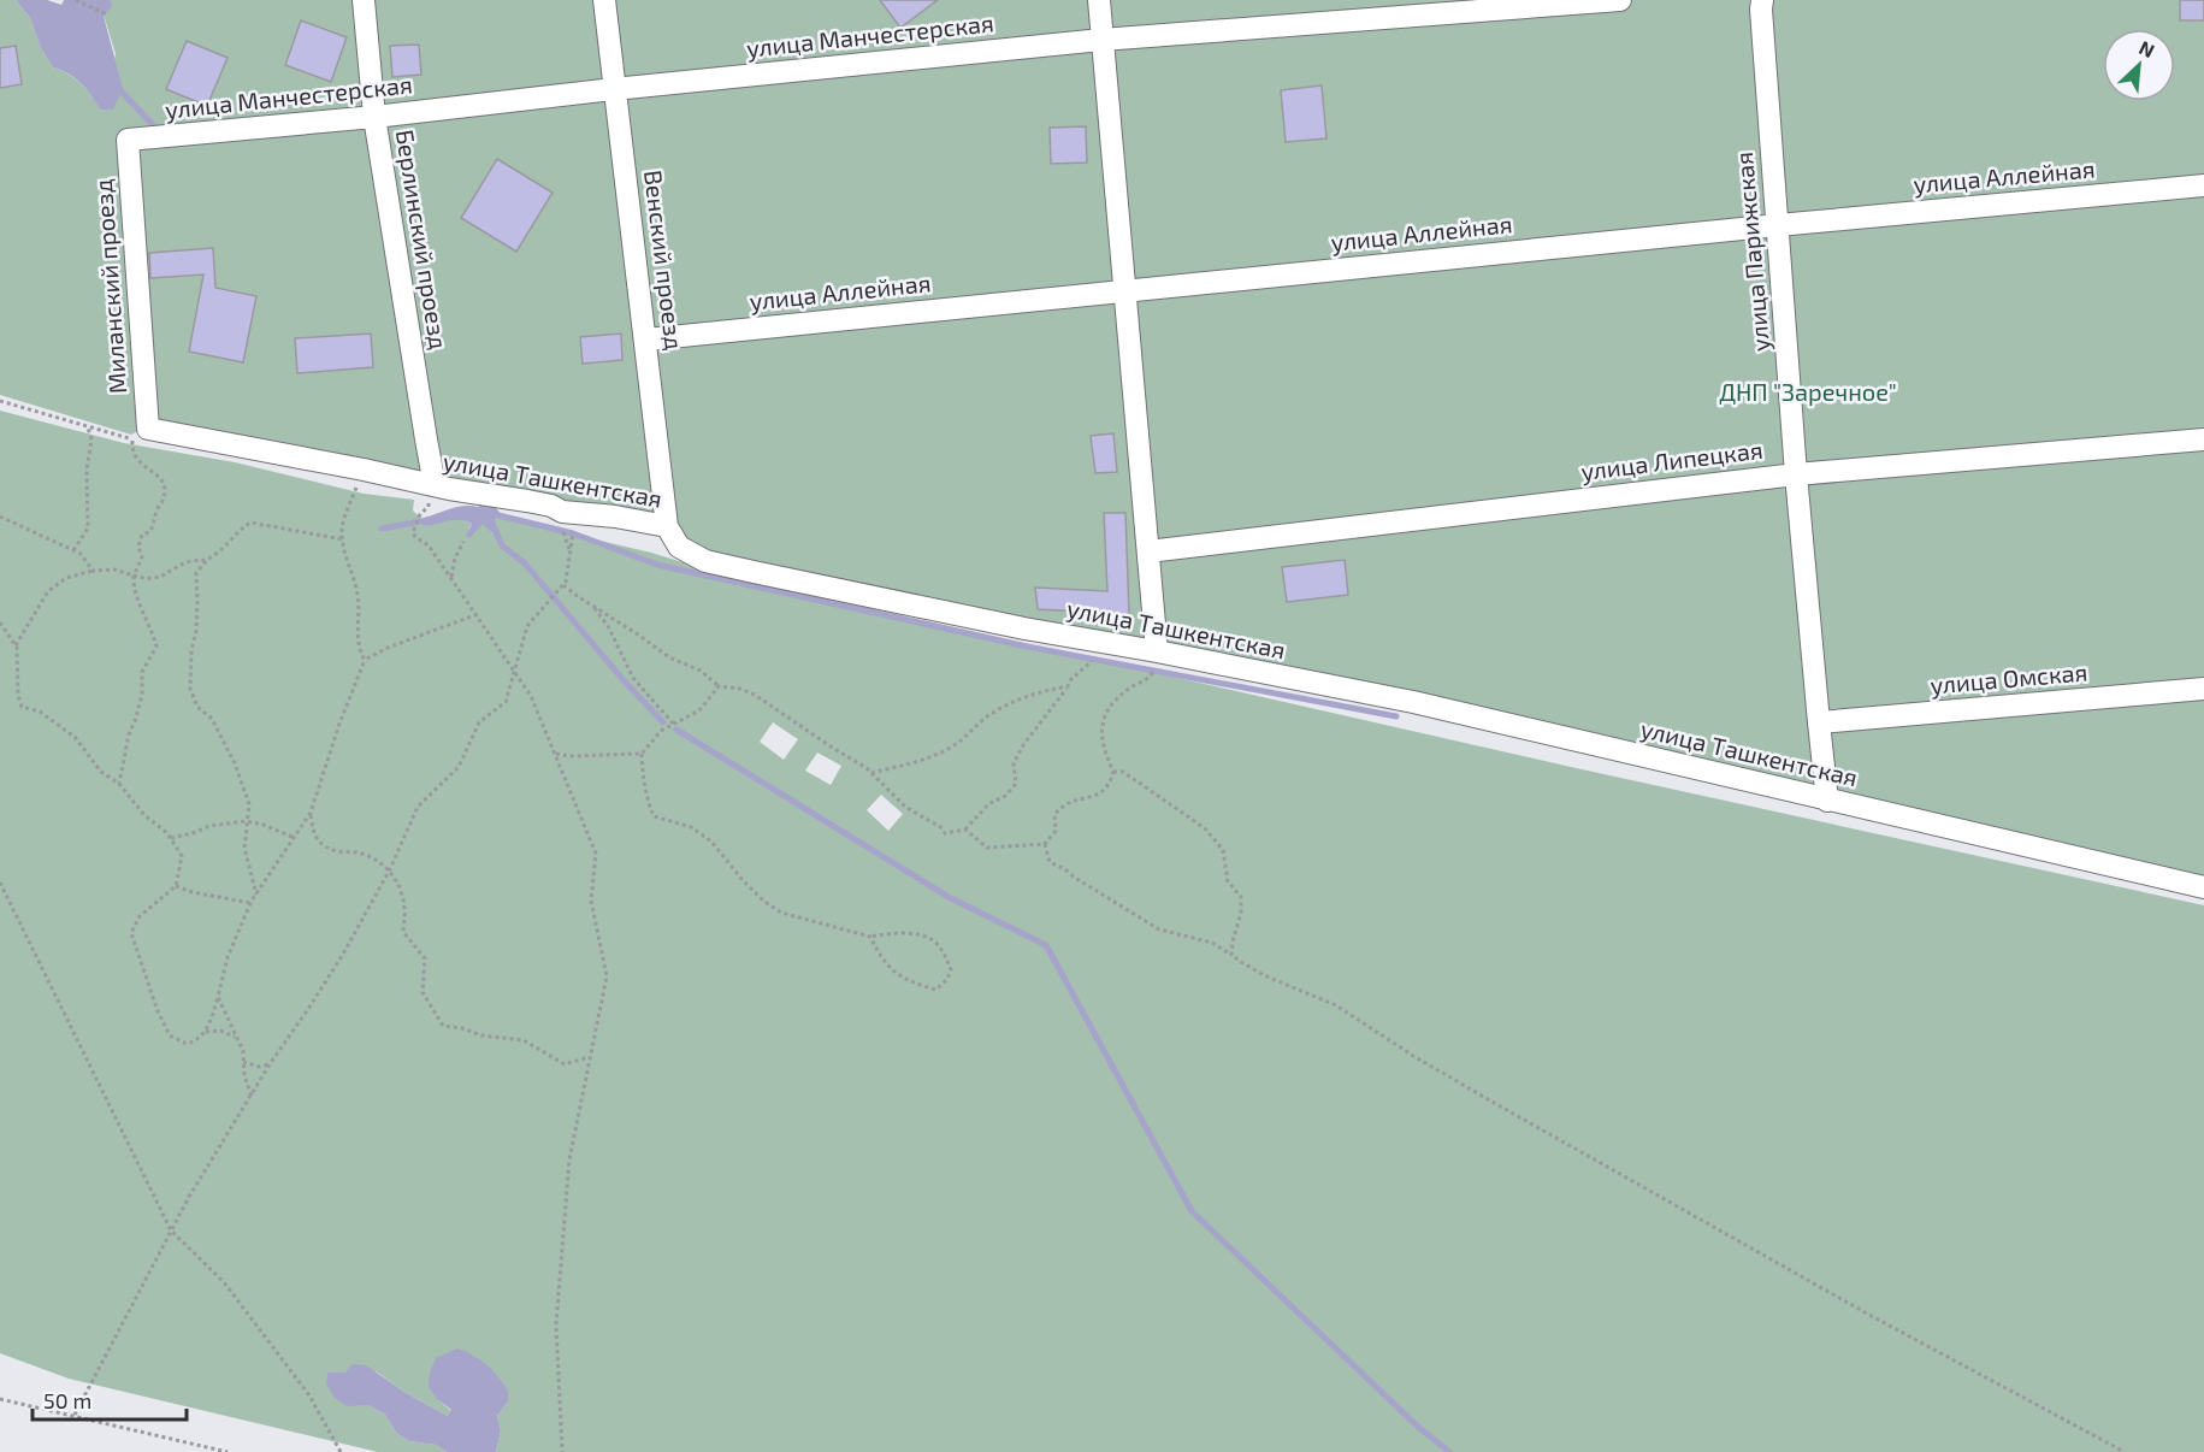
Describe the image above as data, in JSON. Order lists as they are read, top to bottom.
{
  "streets": {
    "street": [
      "улица Манчестерская",
      "улица Аллейная",
      "Берлинский проезд",
      "улица Парижская",
      "Венский проезд",
      "Миланский проезд",
      "улица Липецкая",
      "улица Ташкентская",
      "улица Омская"
    ]
  },
  "crossings": [
    ["улица Манчестерская", "Берлинский проезд"],
    ["улица Манчестерская", "Венский проезд"],
    ["улица Манчестерская", "Миланский проезд"],
    ["улица Аллейная", "улица Парижская"],
    ["улица Аллейная", "Венский проезд"],
    ["Берлинский проезд", "улица Ташкентская"],
    ["улица Парижская", "улица Липецкая"],
    ["улица Парижская", "улица Ташкентская"],
    ["улица Парижская", "улица Омская"],
    ["Венский проезд", "улица Ташкентская"],
    ["Миланский проезд", "улица Ташкентская"]
  ],
  "parks": ["ДНП \"Заречное\""],
  "scale_bar": "50 m",
  "north": "top right"
}
